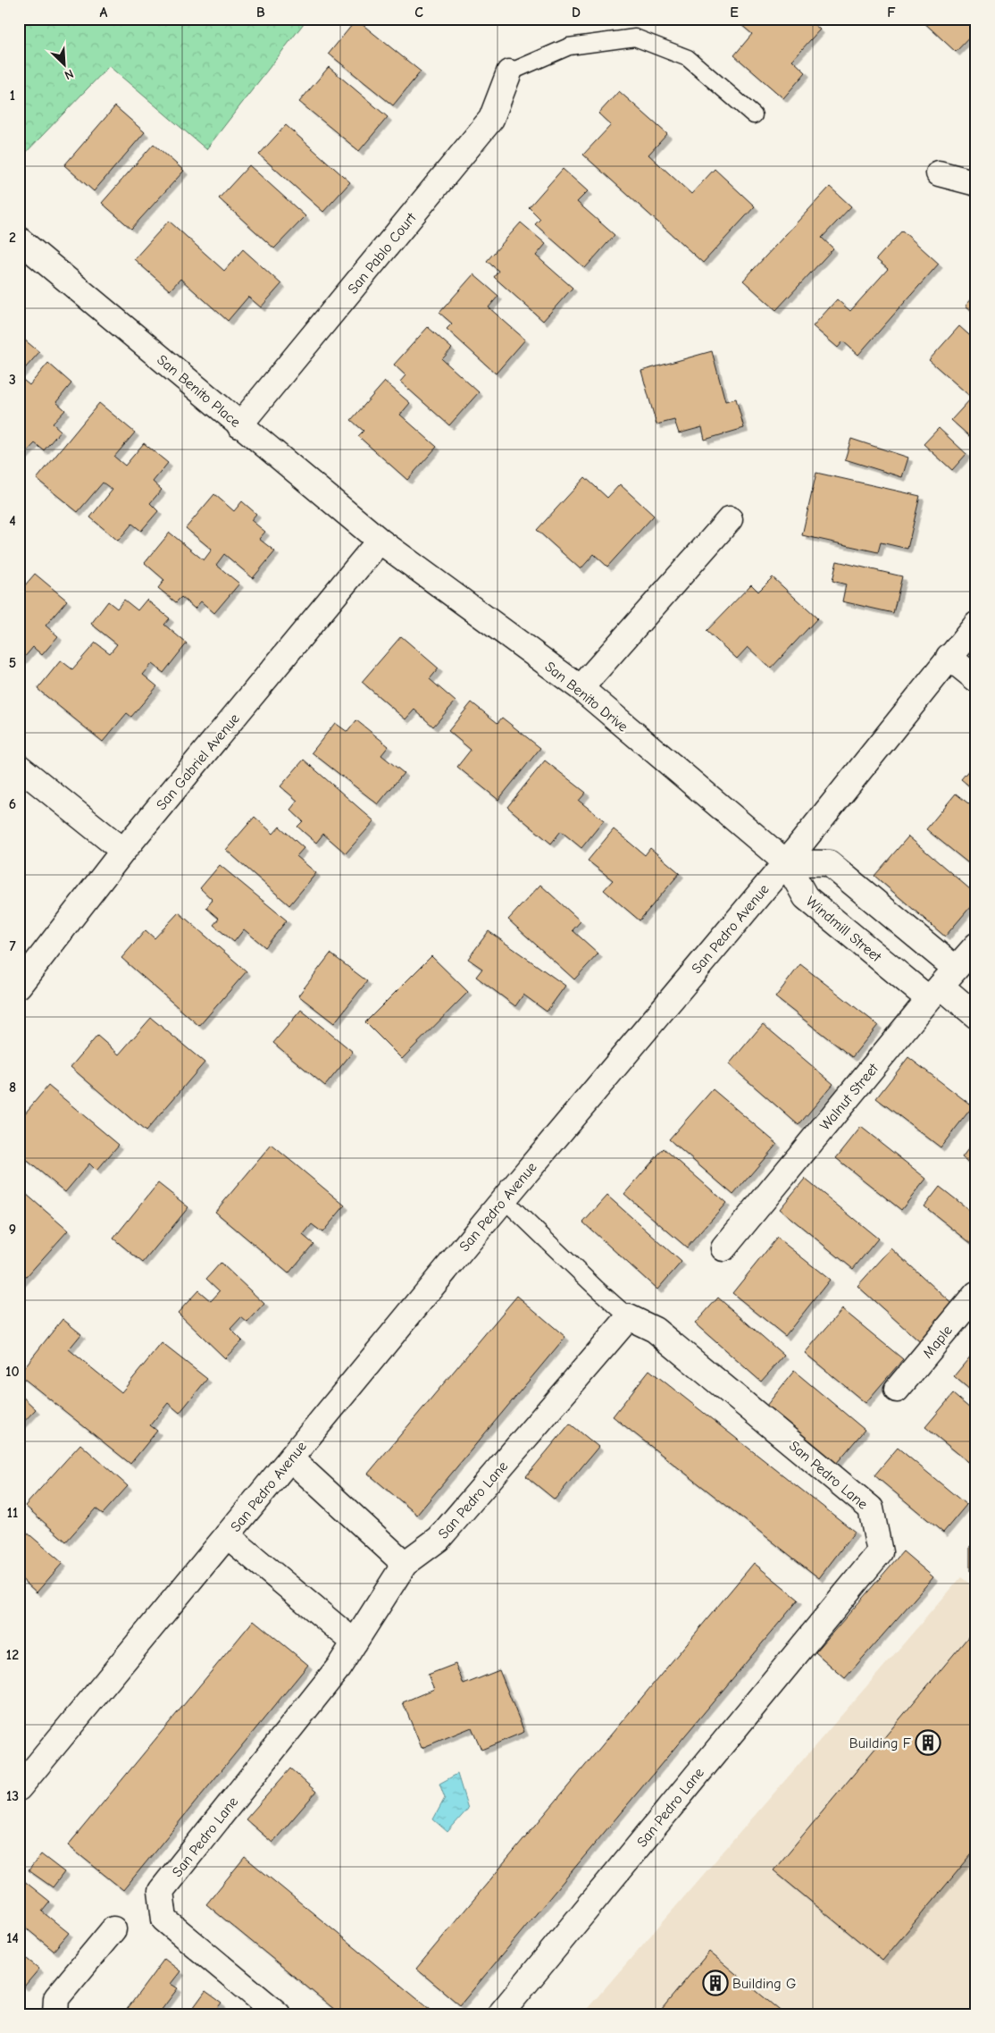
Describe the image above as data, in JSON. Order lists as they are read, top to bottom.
{
  "streets": {
    "street": [
      "San Pablo Court",
      "San Benito Place",
      "San Benito Drive",
      "San Gabriel Avenue",
      "San Pedro Avenue",
      "Windmill Street",
      "Walnut Street",
      "Maple",
      "San Pedro Lane"
    ]
  },
  "crossings": [
    ["San Pablo Court", "San Benito Place"],
    ["San Benito Place", "San Benito Drive"],
    ["San Benito Place", "San Gabriel Avenue"],
    ["San Benito Drive", "San Gabriel Avenue"],
    ["San Benito Drive", "San Pedro Avenue"],
    ["San Benito Drive", "Windmill Street"],
    ["San Pedro Avenue", "Windmill Street"],
    ["Windmill Street", "Walnut Street"]
  ],
  "places": {
    "building": ["Building F", "Building G"]
  },
  "north": "bottom right",
  "grid": {
    "columns": [
      "A",
      "B",
      "C",
      "D",
      "E",
      "F"
    ],
    "rows": [
      "1",
      "2",
      "3",
      "4",
      "5",
      "6",
      "7",
      "8",
      "9",
      "10",
      "11",
      "12",
      "13",
      "14"
    ]
  }
}
